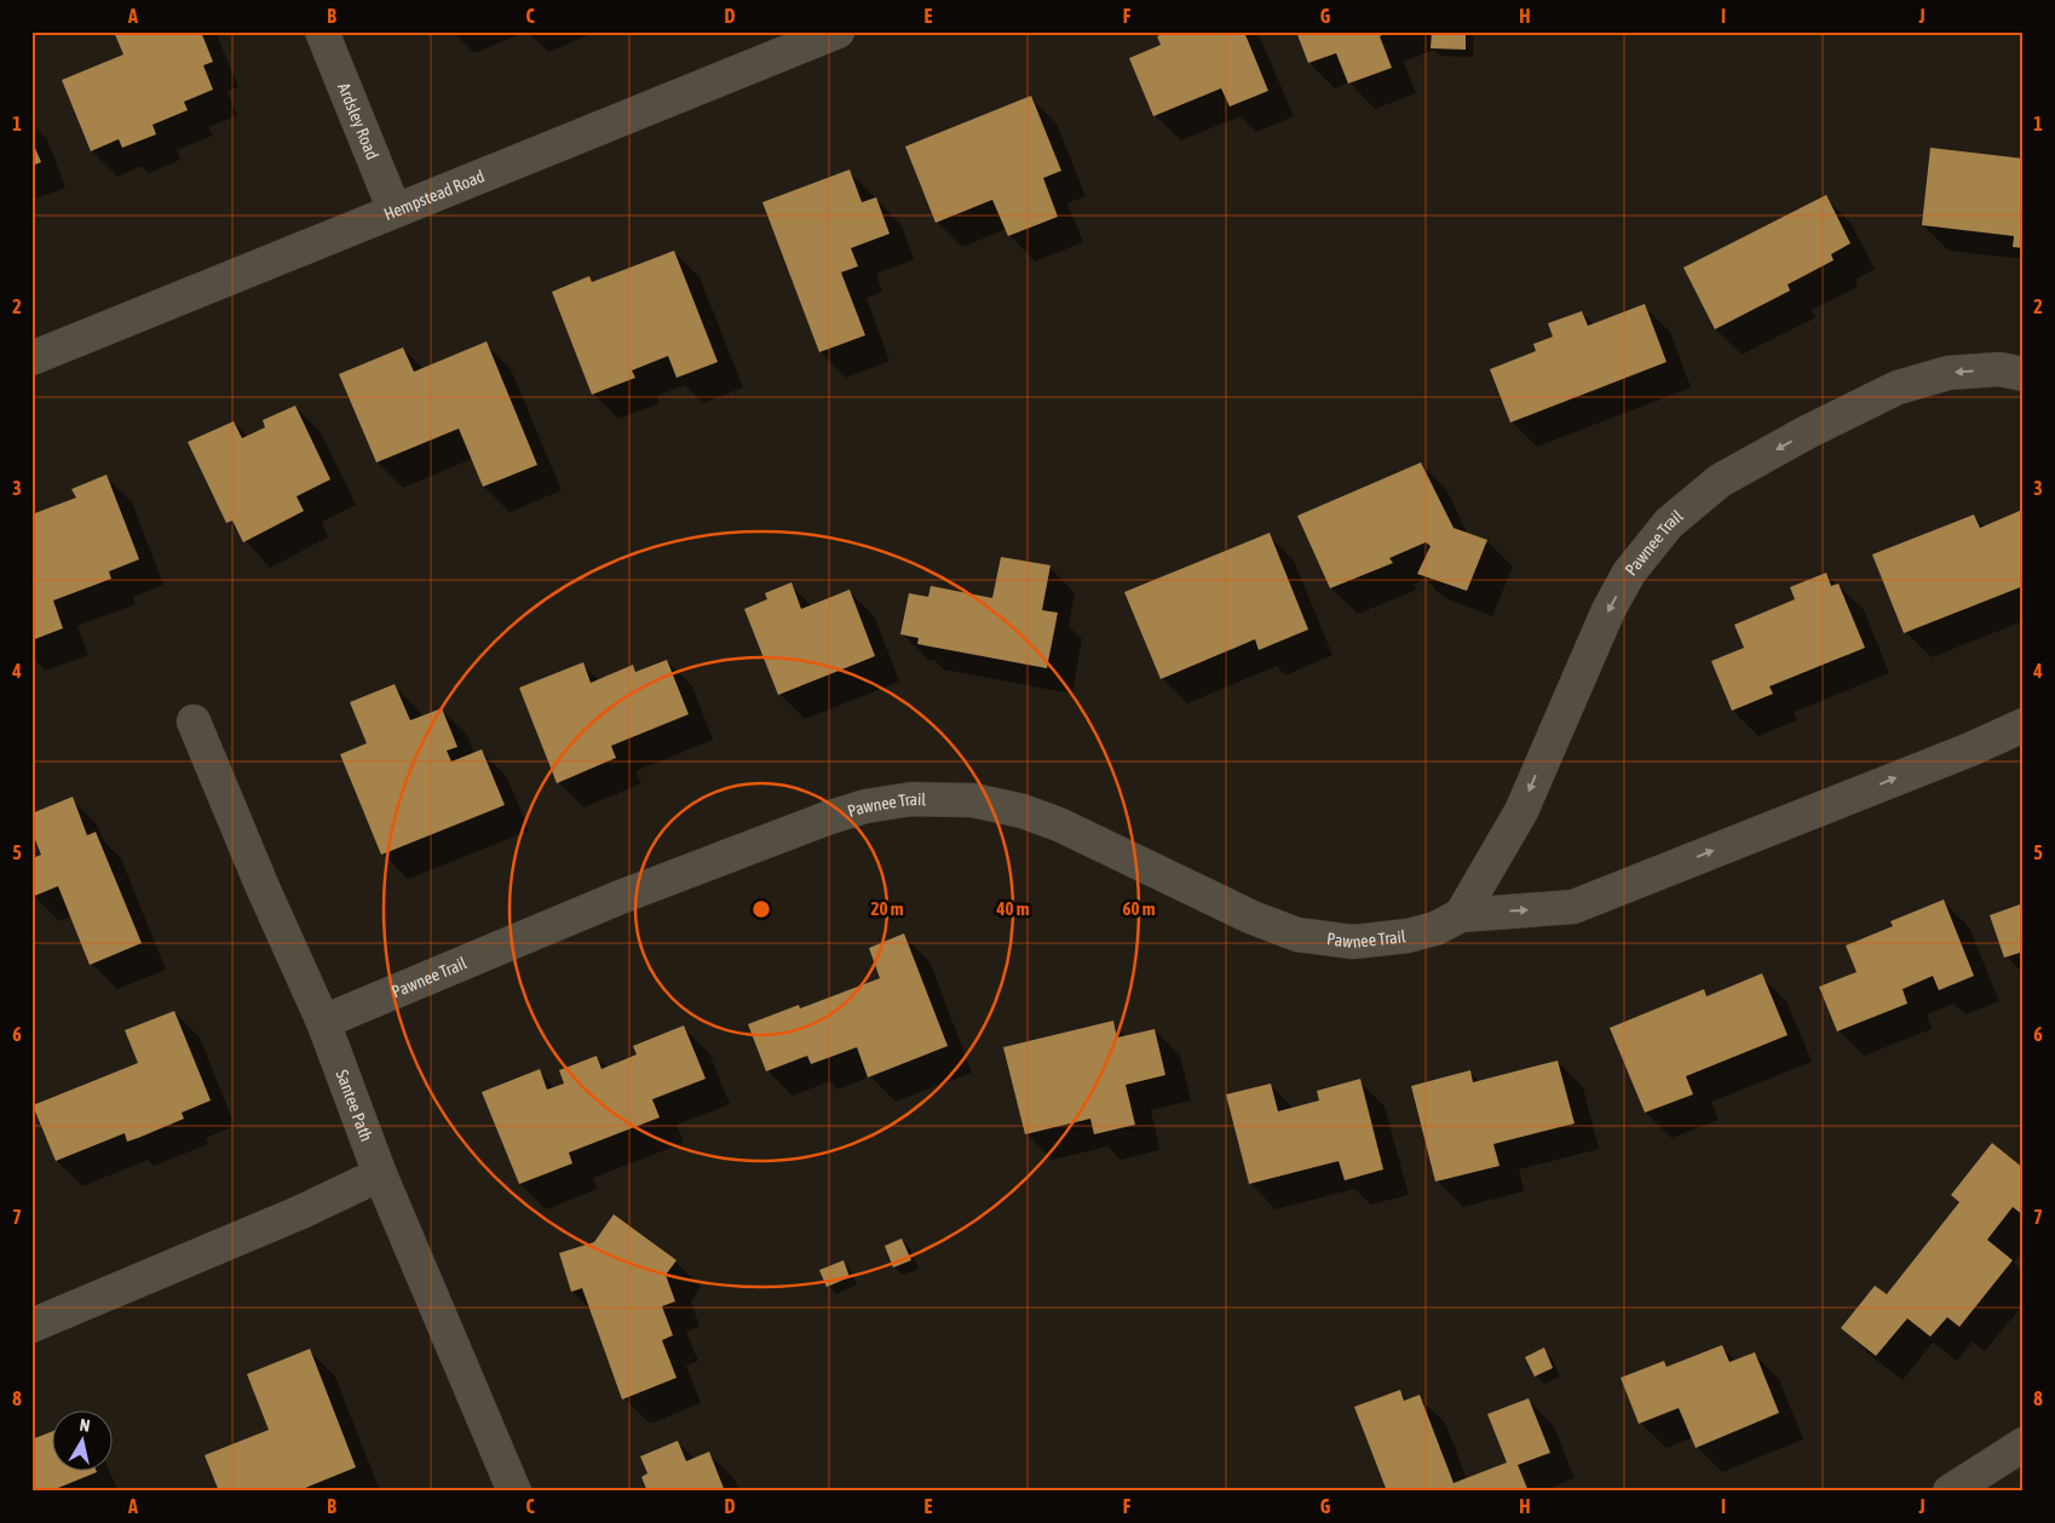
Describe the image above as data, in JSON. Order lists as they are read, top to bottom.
{
  "streets": {
    "street": [
      "Ardsley Road",
      "Hempstead Road",
      "Pawnee Trail",
      "Santee Path"
    ]
  },
  "crossings": [
    ["Ardsley Road", "Hempstead Road"],
    ["Pawnee Trail", "Santee Path"]
  ],
  "north": "top",
  "grid": {
    "columns": [
      "A",
      "B",
      "C",
      "D",
      "E",
      "F",
      "G",
      "H",
      "I",
      "J"
    ],
    "rows": [
      "1",
      "2",
      "3",
      "4",
      "5",
      "6",
      "7",
      "8"
    ]
  },
  "rings": ["20 m", "40 m", "60 m"]
}
